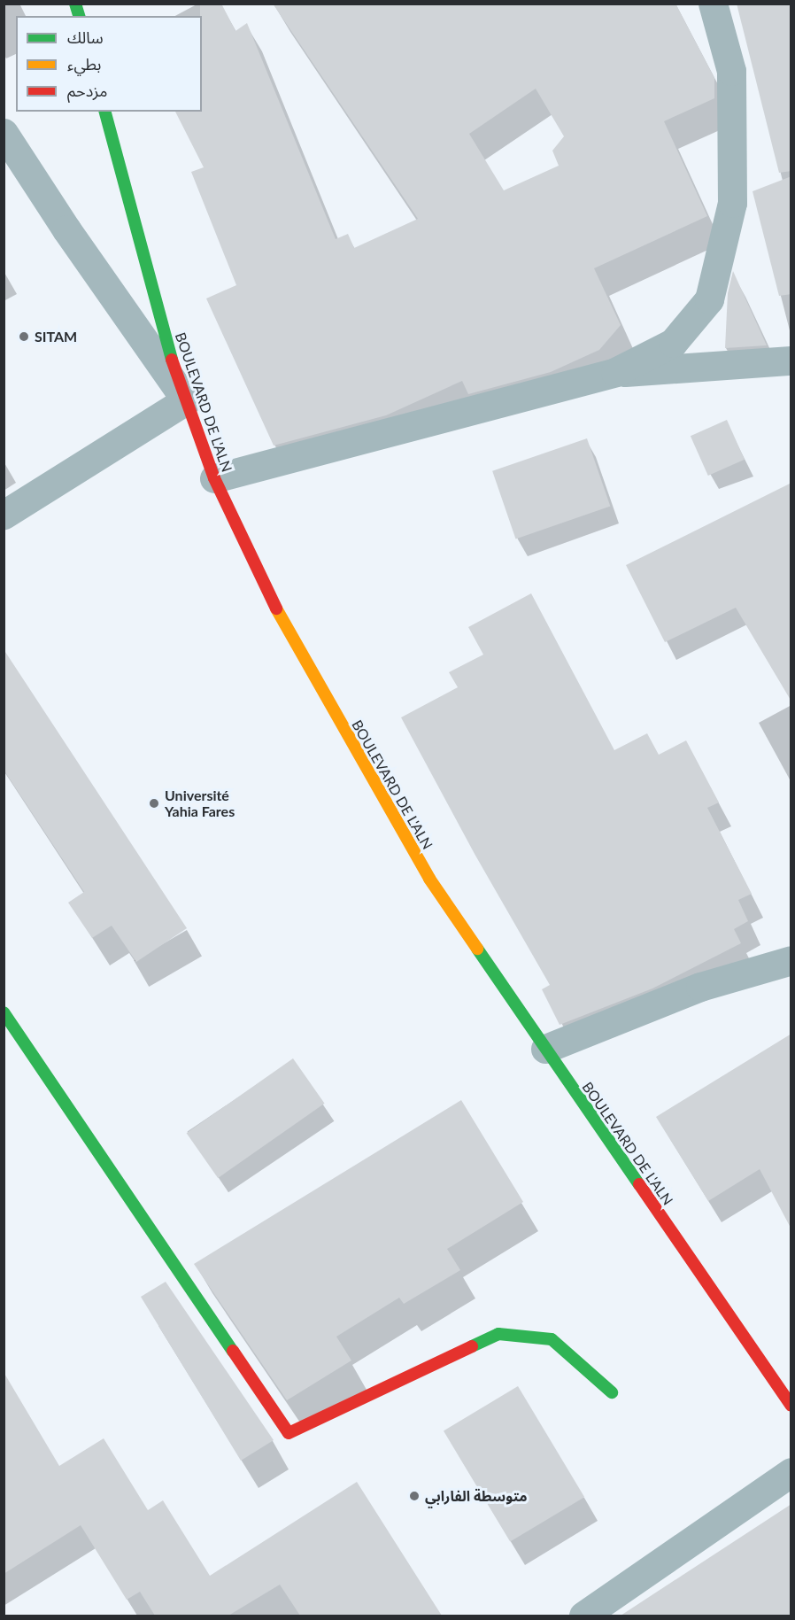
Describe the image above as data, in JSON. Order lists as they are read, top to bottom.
{
  "streets": {
    "main road": ["BOULEVARD DE L'ALN"]
  },
  "places": ["SITAM", "Université Yahia Fares", "متوسطة الفارابي"],
  "legend": ["سالك", "بطيء", "مزدحم"]
}
